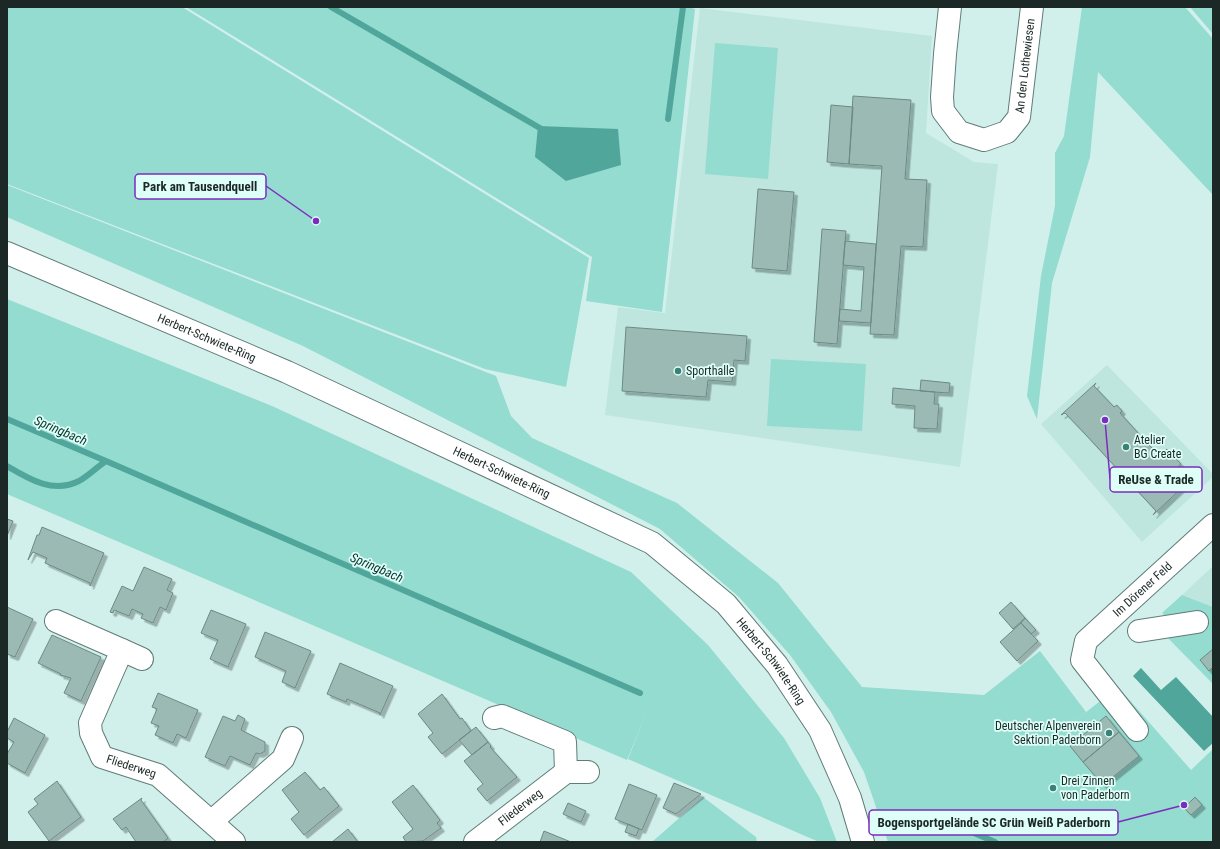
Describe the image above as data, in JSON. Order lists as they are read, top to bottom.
{
  "streets": {
    "street": [
      "An den Lothewiesen",
      "Herbert-Schwiete-Ring",
      "Im Dörener Feld",
      "Fliederweg"
    ]
  },
  "water": ["Springbach"],
  "places": [
    "Park am Tausendquell",
    "Sporthalle",
    "ReUse & Trade",
    "Atelier BG Create",
    "Deutscher Alpenverein Sektion Paderborn",
    "Drei Zinnen von Paderborn",
    "Bogensportgelände SC Grün Weiß Paderborn"
  ]
}
